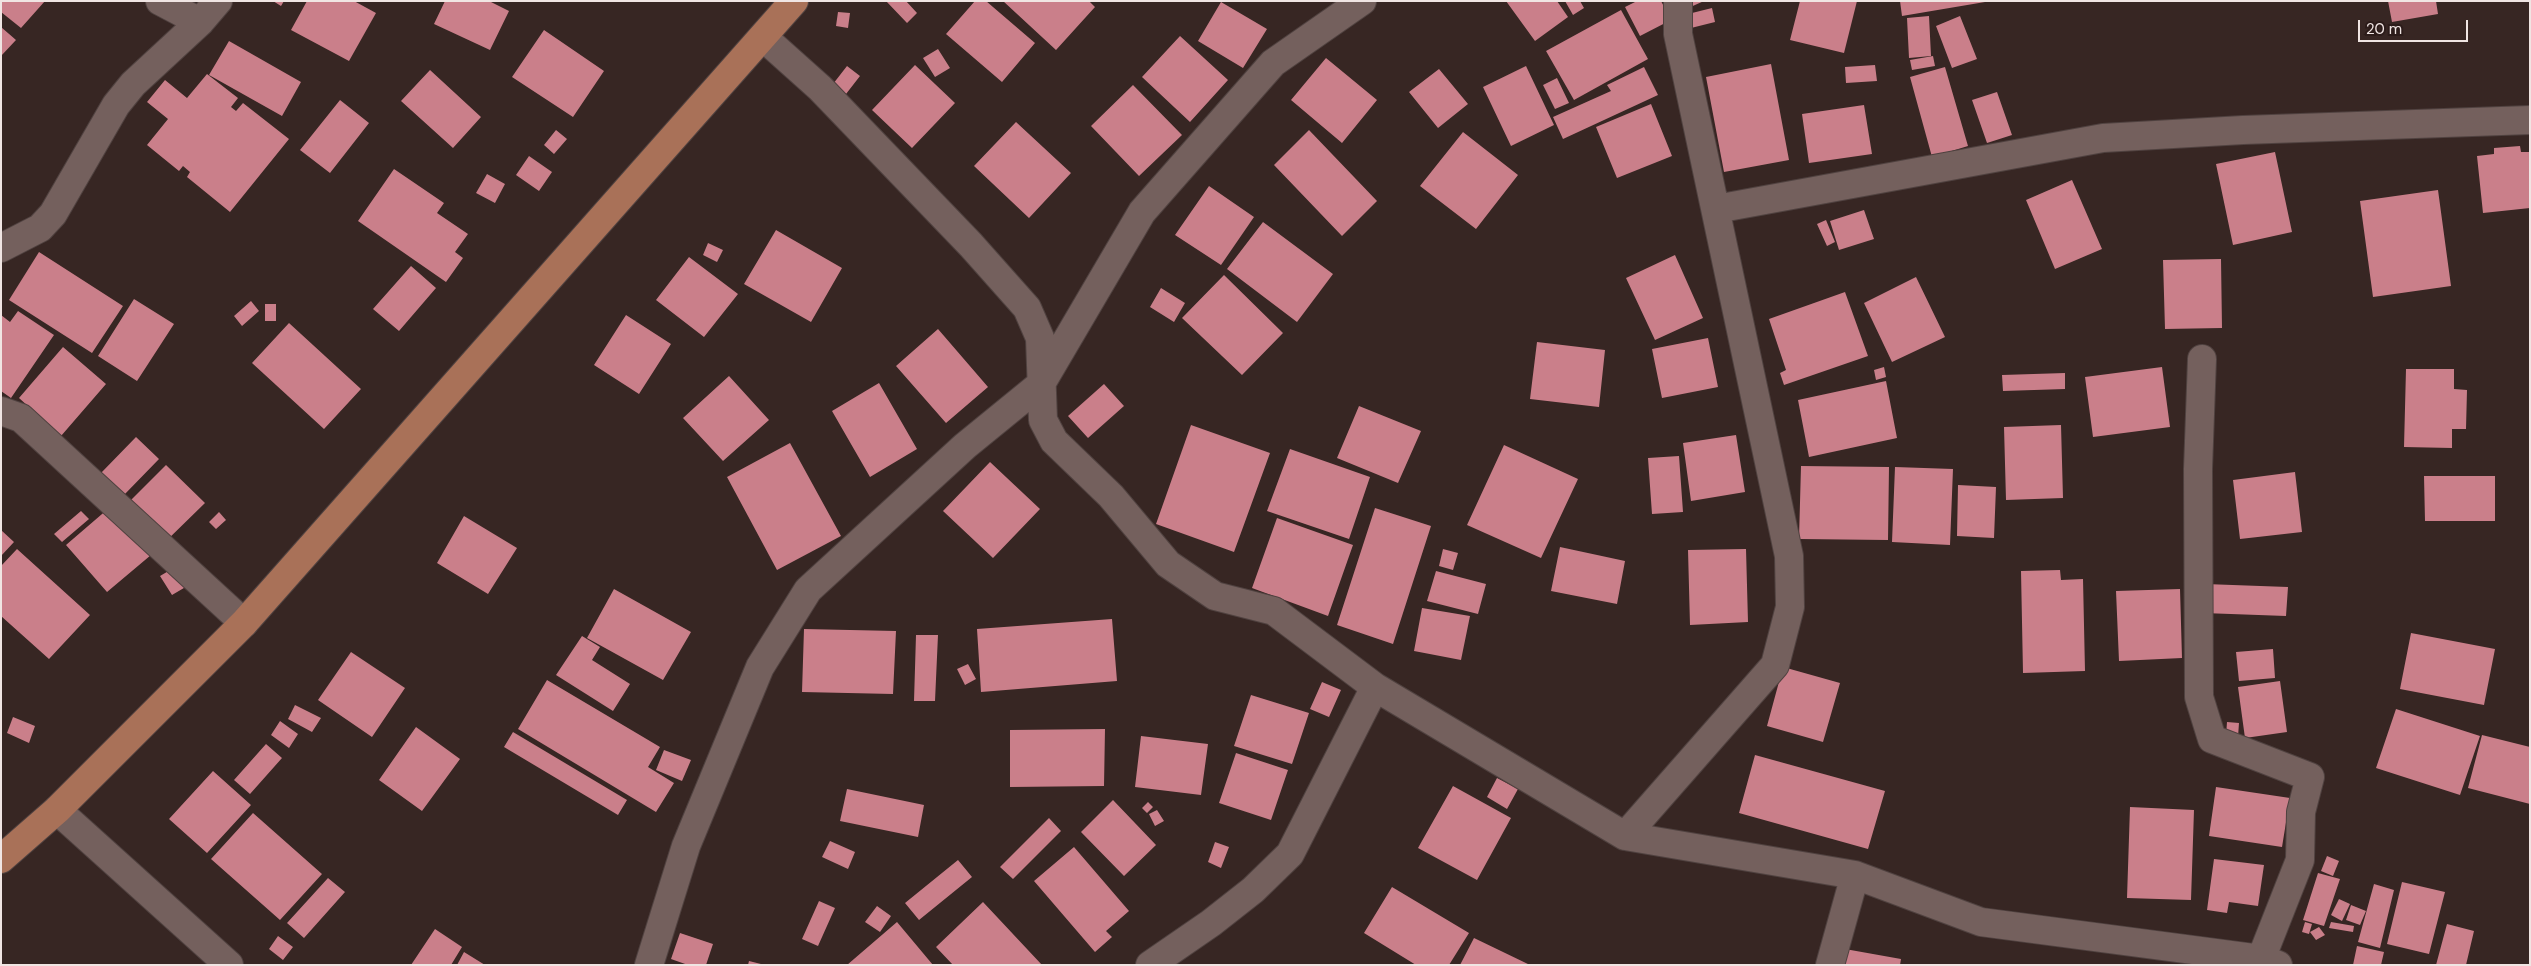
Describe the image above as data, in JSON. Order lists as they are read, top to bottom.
{
  "scale_bar": "20 m"
}
